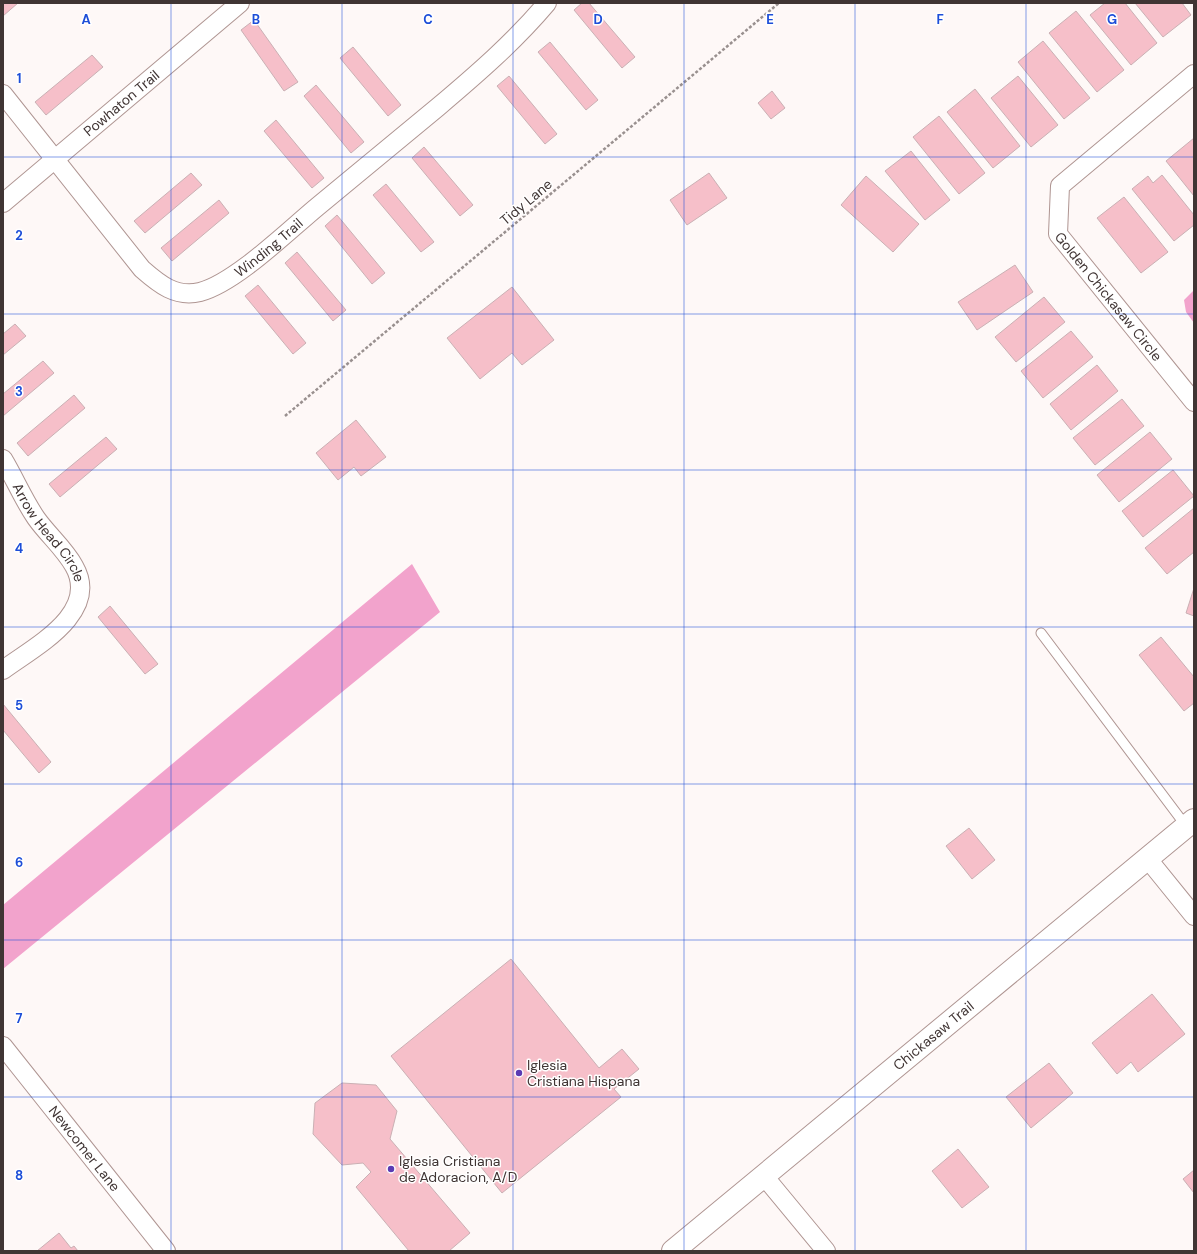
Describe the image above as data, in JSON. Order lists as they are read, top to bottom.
{
  "streets": {
    "street": [
      "Powhaton Trail",
      "Winding Trail",
      "Golden Chickasaw Circle",
      "Arrow Head Circle",
      "Chickasaw Trail",
      "Newcomer Lane"
    ],
    "path": ["Tidy Lane"]
  },
  "crossings": [
    ["Powhaton Trail", "Winding Trail"]
  ],
  "places": ["Iglesia Cristiana Hispana", "Iglesia Cristiana de Adoracion, A/D"],
  "grid": {
    "columns": [
      "A",
      "B",
      "C",
      "D",
      "E",
      "F",
      "G"
    ],
    "rows": [
      "1",
      "2",
      "3",
      "4",
      "5",
      "6",
      "7",
      "8"
    ]
  }
}
